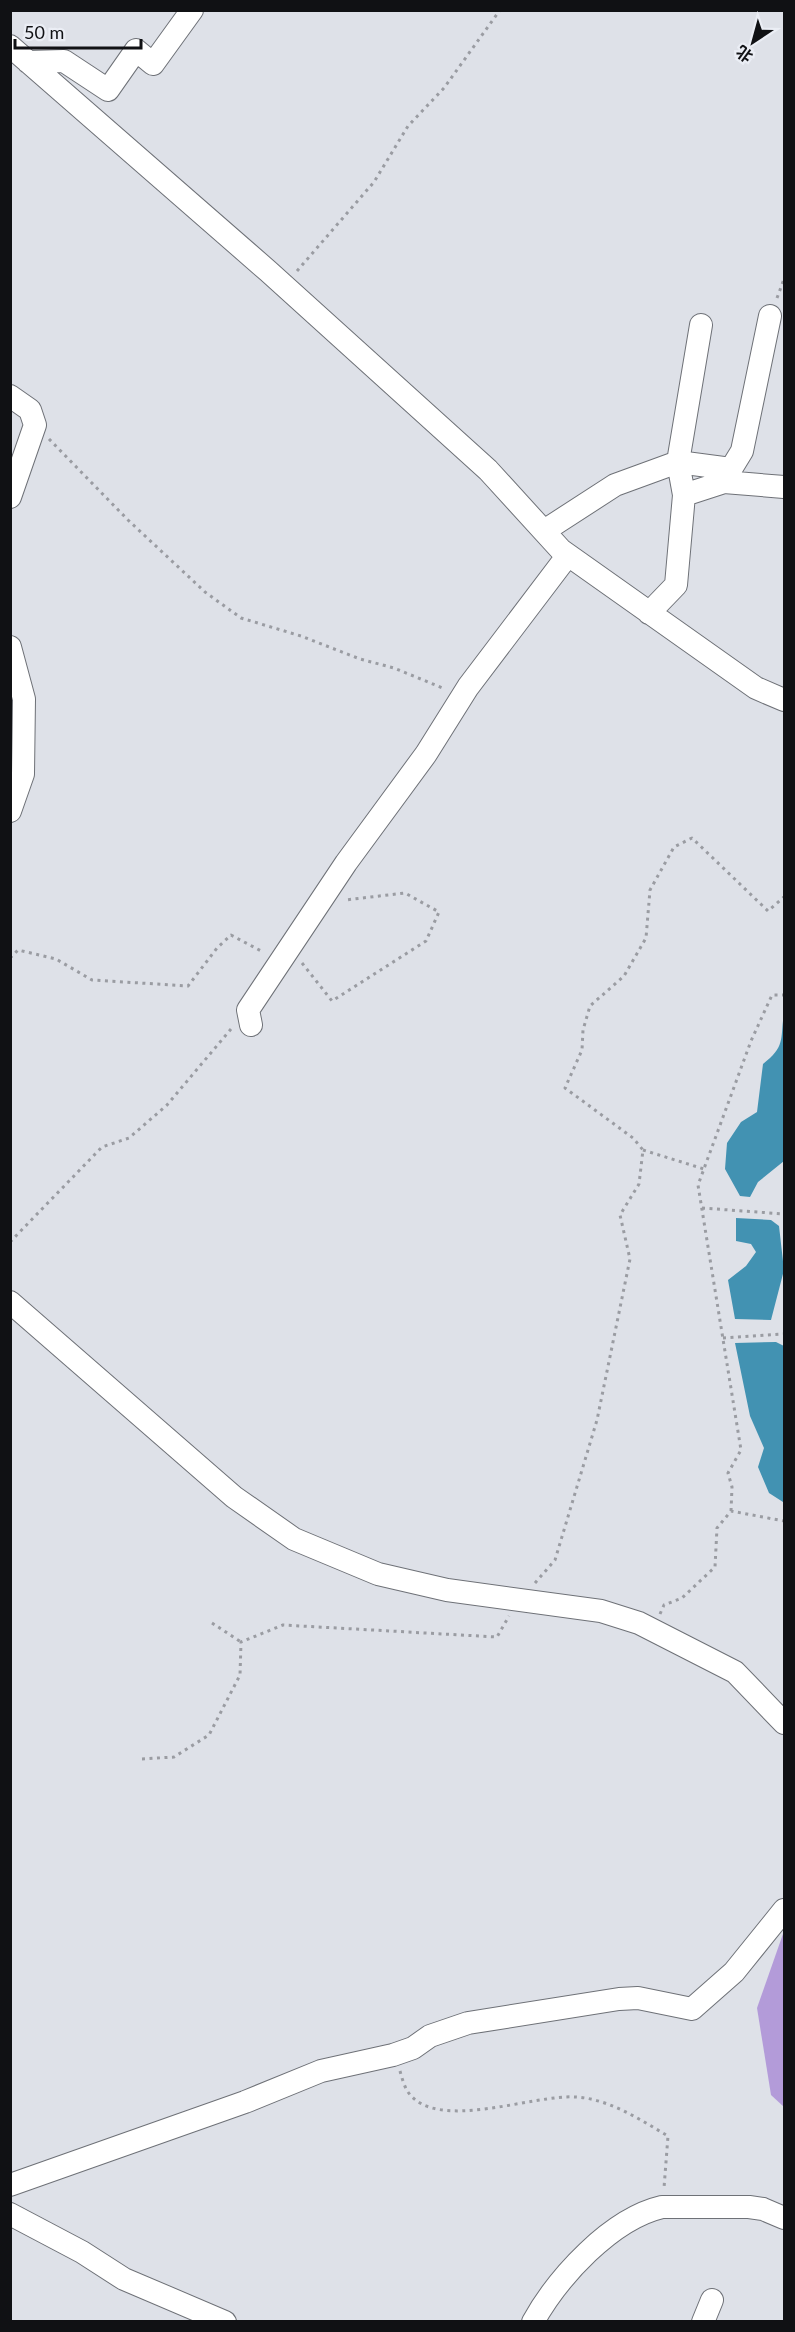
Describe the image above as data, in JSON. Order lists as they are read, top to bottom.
{
  "scale_bar": "50 m",
  "north": "bottom left"
}
